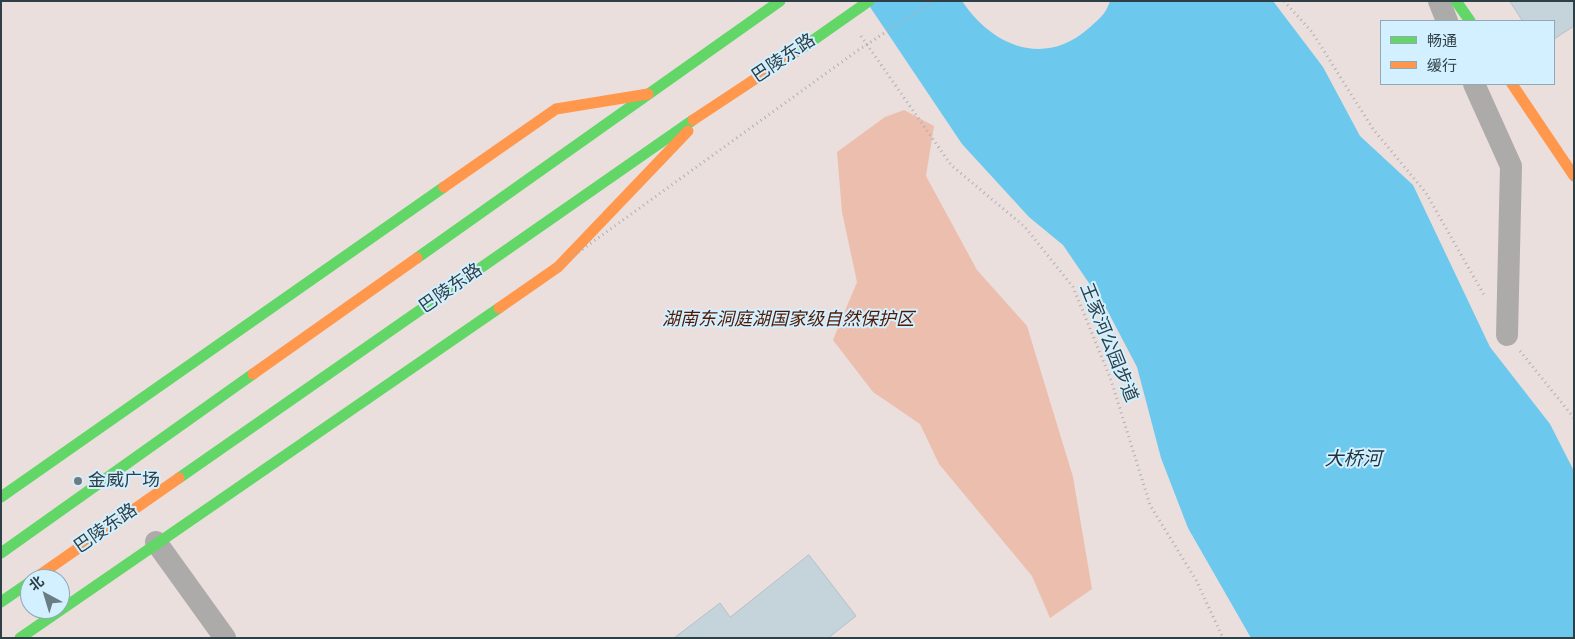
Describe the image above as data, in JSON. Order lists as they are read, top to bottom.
{
  "streets": {
    "main road": ["巴陵东路"],
    "path": ["王家河公园步道"]
  },
  "water": ["大桥河"],
  "parks": ["湖南东洞庭湖国家级自然保护区"],
  "places": ["金威广场"],
  "legend": ["畅通", "缓行"],
  "north": "top left"
}
